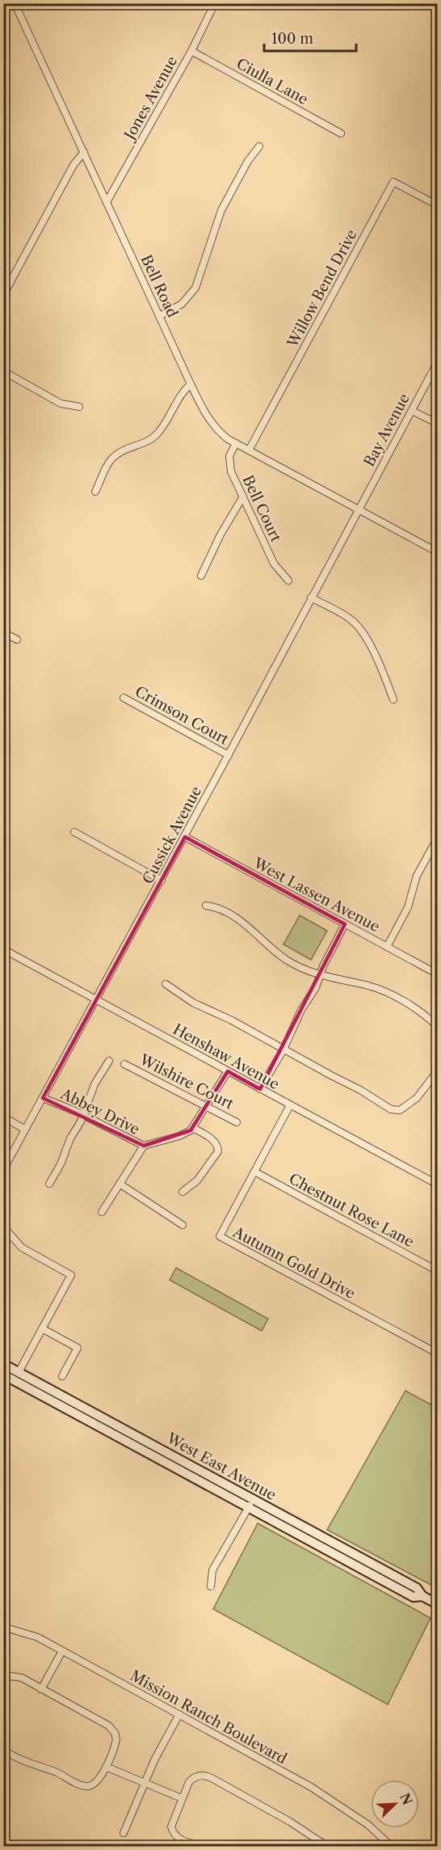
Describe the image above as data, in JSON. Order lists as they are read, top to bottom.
{
  "streets": {
    "main road": ["West East Avenue"],
    "street": [
      "Ciulla Lane",
      "Jones Avenue",
      "Bell Road",
      "Willow Bend Drive",
      "Bay Avenue",
      "Bell Court",
      "Crimson Court",
      "Cussick Avenue",
      "West Lassen Avenue",
      "Henshaw Avenue",
      "Wilshire Court",
      "Abbey Drive",
      "Chestnut Rose Lane",
      "Autumn Gold Drive",
      "Mission Ranch Boulevard"
    ]
  },
  "crossings": [
    ["Ciulla Lane", "Jones Avenue"],
    ["Jones Avenue", "Bell Road"],
    ["Bell Road", "Willow Bend Drive"],
    ["Bell Road", "Bay Avenue"],
    ["Bell Road", "Bell Court"],
    ["Bell Road", "Cussick Avenue"],
    ["Bay Avenue", "Cussick Avenue"],
    ["Crimson Court", "Cussick Avenue"],
    ["Cussick Avenue", "West Lassen Avenue"],
    ["Cussick Avenue", "Henshaw Avenue"],
    ["Cussick Avenue", "Abbey Drive"],
    ["Henshaw Avenue", "Autumn Gold Drive"],
    ["Chestnut Rose Lane", "Autumn Gold Drive"]
  ],
  "scale_bar": "100 m",
  "north": "top right"
}
